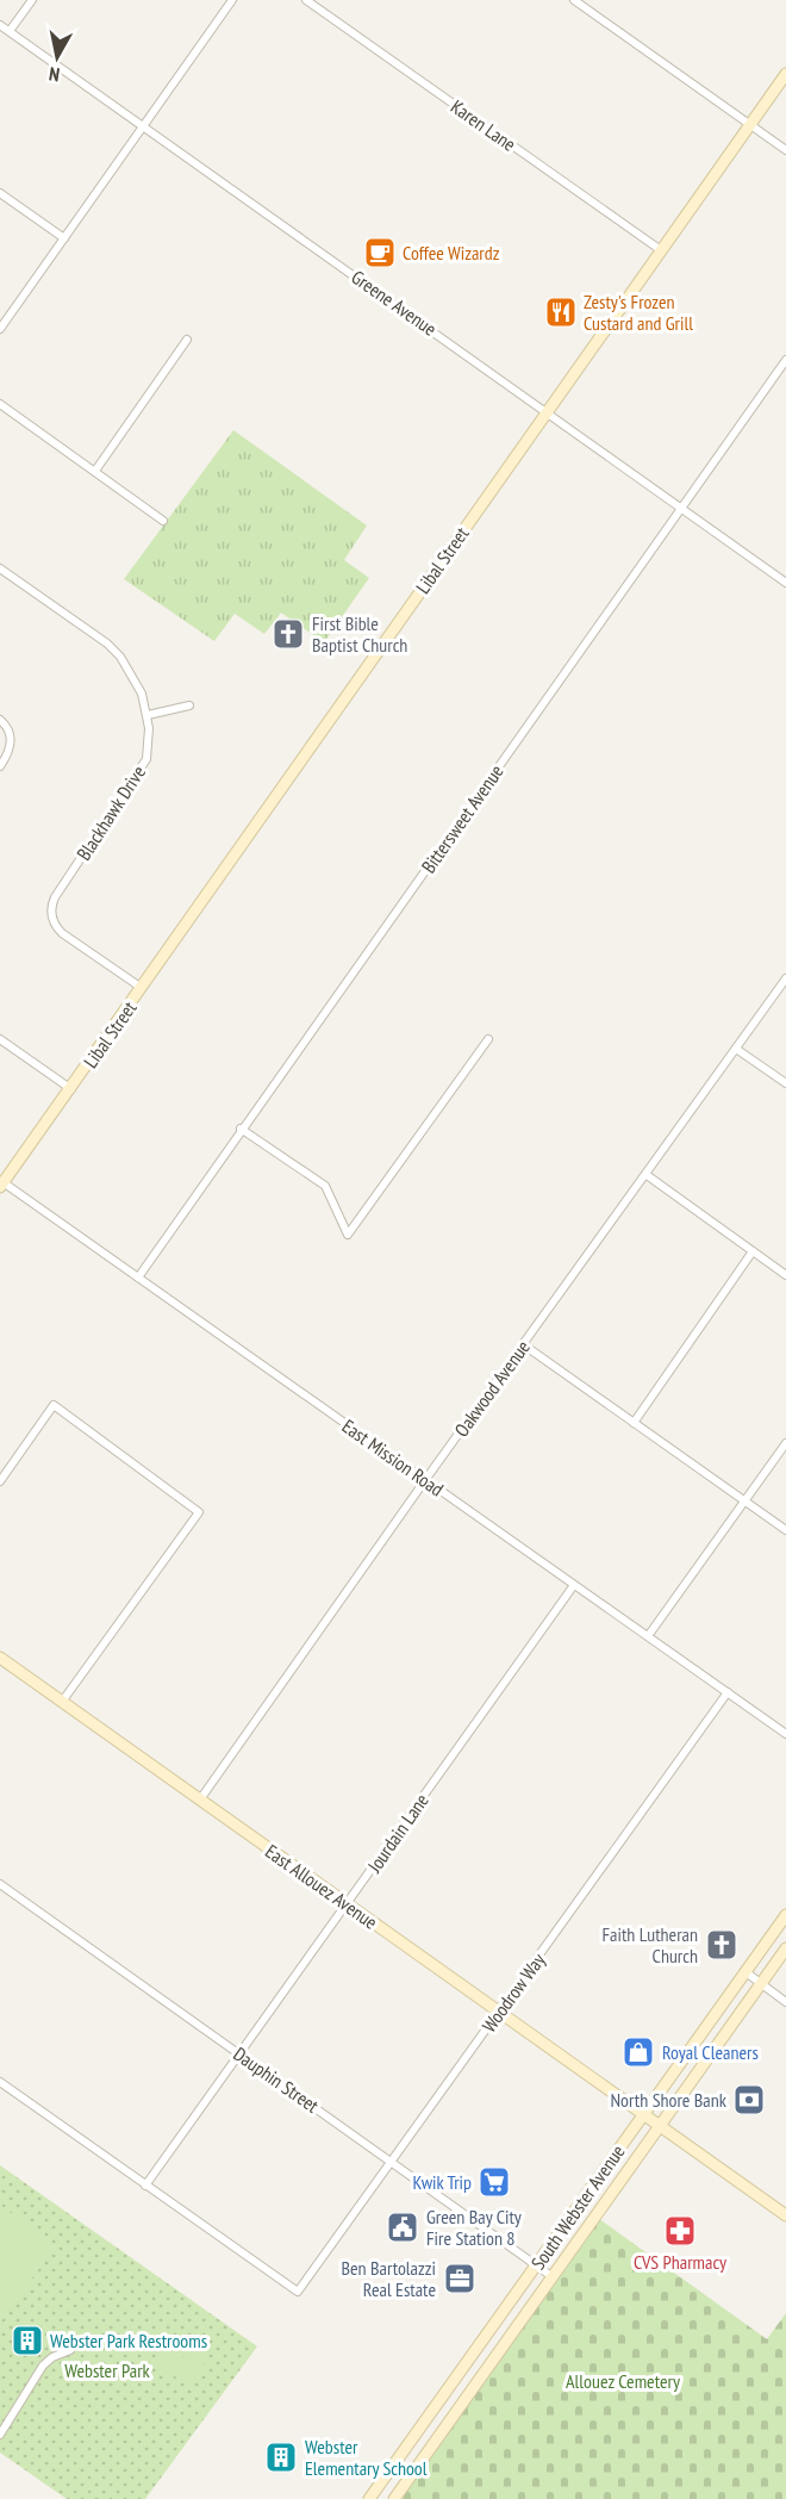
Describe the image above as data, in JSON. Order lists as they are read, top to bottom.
{
  "streets": {
    "street": [
      "Karen Lane",
      "Greene Avenue",
      "Libal Street",
      "Blackhawk Drive",
      "Bittersweet Avenue",
      "Oakwood Avenue",
      "East Mission Road",
      "Jourdain Lane",
      "East Allouez Avenue",
      "Woodrow Way",
      "Dauphin Street",
      "South Webster Avenue"
    ]
  },
  "crossings": [
    ["Karen Lane", "Libal Street"],
    ["Greene Avenue", "Libal Street"],
    ["Greene Avenue", "Bittersweet Avenue"],
    ["Libal Street", "Blackhawk Drive"],
    ["Libal Street", "East Mission Road"],
    ["Bittersweet Avenue", "East Mission Road"],
    ["Oakwood Avenue", "East Mission Road"],
    ["Oakwood Avenue", "East Allouez Avenue"],
    ["East Mission Road", "Jourdain Lane"],
    ["East Mission Road", "Woodrow Way"],
    ["Jourdain Lane", "East Allouez Avenue"],
    ["Jourdain Lane", "Woodrow Way"],
    ["Jourdain Lane", "Dauphin Street"],
    ["East Allouez Avenue", "Woodrow Way"],
    ["East Allouez Avenue", "South Webster Avenue"],
    ["Woodrow Way", "Dauphin Street"],
    ["Dauphin Street", "South Webster Avenue"]
  ],
  "parks": ["Webster Park", "Allouez Cemetery"],
  "places": {
    "cafe": ["Coffee Wizardz"],
    "restaurant": ["Zesty's Frozen Custard and Grill"],
    "church": ["First Bible Baptist Church", "Faith Lutheran Church"],
    "shop": ["Royal Cleaners"],
    "bank": ["North Shore Bank"],
    "supermarket": ["Kwik Trip"],
    "public building": ["Green Bay City Fire Station 8"],
    "pharmacy": ["CVS Pharmacy"],
    "office": ["Ben Bartolazzi Real Estate"],
    "building": ["Webster Park Restrooms", "Webster Elementary School"]
  },
  "north": "bottom"
}
